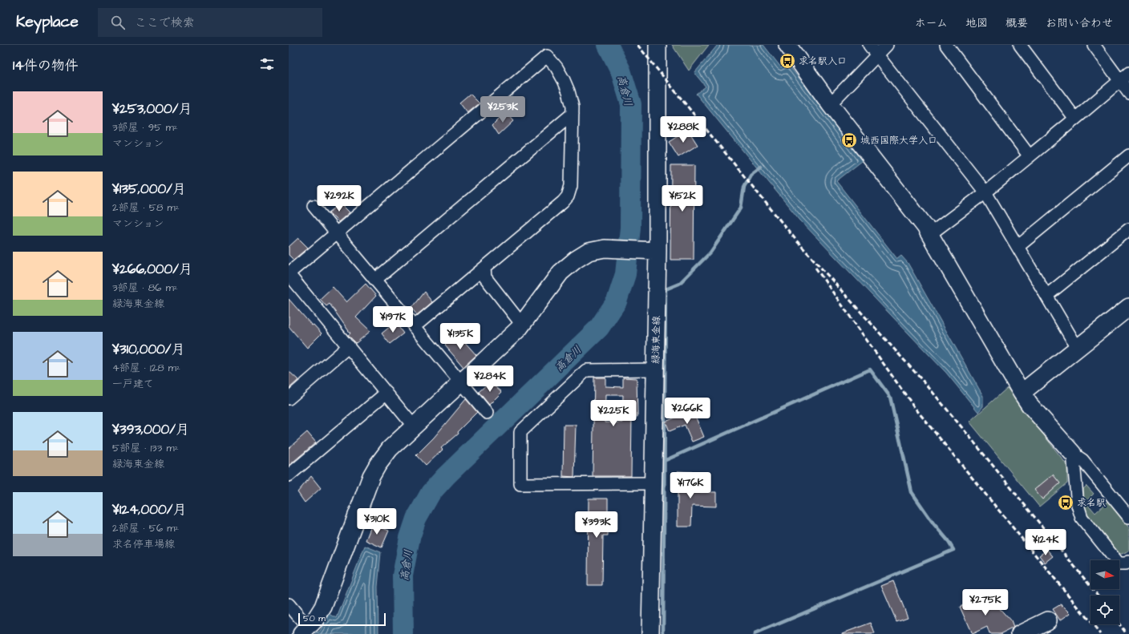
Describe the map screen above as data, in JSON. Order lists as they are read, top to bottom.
{
  "streets": {
    "street": ["緑海東金線"]
  },
  "water": ["高倉川"],
  "places": {
    "bus stop": ["求名駅入口", "城西国際大学入口", "求名駅"]
  },
  "scale_bar": "50 m",
  "north": "right",
  "page": {
    "header": "Keyplace",
    "search": "ここで検索",
    "nav": [
      "ホーム",
      "地図",
      "概要",
      "お問い合わせ"
    ],
    "heading": "14件の物件",
    "list": [
      {
        "name": "¥253,000/月",
        "note": "3部屋 · 95 m² · マンション"
      },
      {
        "name": "¥135,000/月",
        "note": "2部屋 · 58 m² · マンション"
      },
      {
        "name": "¥266,000/月",
        "note": "3部屋 · 86 m² · 緑海東金線"
      },
      {
        "name": "¥310,000/月",
        "note": "4部屋 · 128 m² · 一戸建て"
      },
      {
        "name": "¥393,000/月",
        "note": "5部屋 · 133 m² · 緑海東金線"
      },
      {
        "name": "¥124,000/月",
        "note": "2部屋 · 56 m² · 求名停車場線"
      }
    ],
    "price": [
      "¥253K",
      "¥288K",
      "¥292K",
      "¥152K",
      "¥197K",
      "¥135K",
      "¥284K",
      "¥266K",
      "¥225K",
      "¥176K",
      "¥310K",
      "¥393K",
      "¥124K",
      "¥275K"
    ],
    "scale": "50 m"
  }
}
